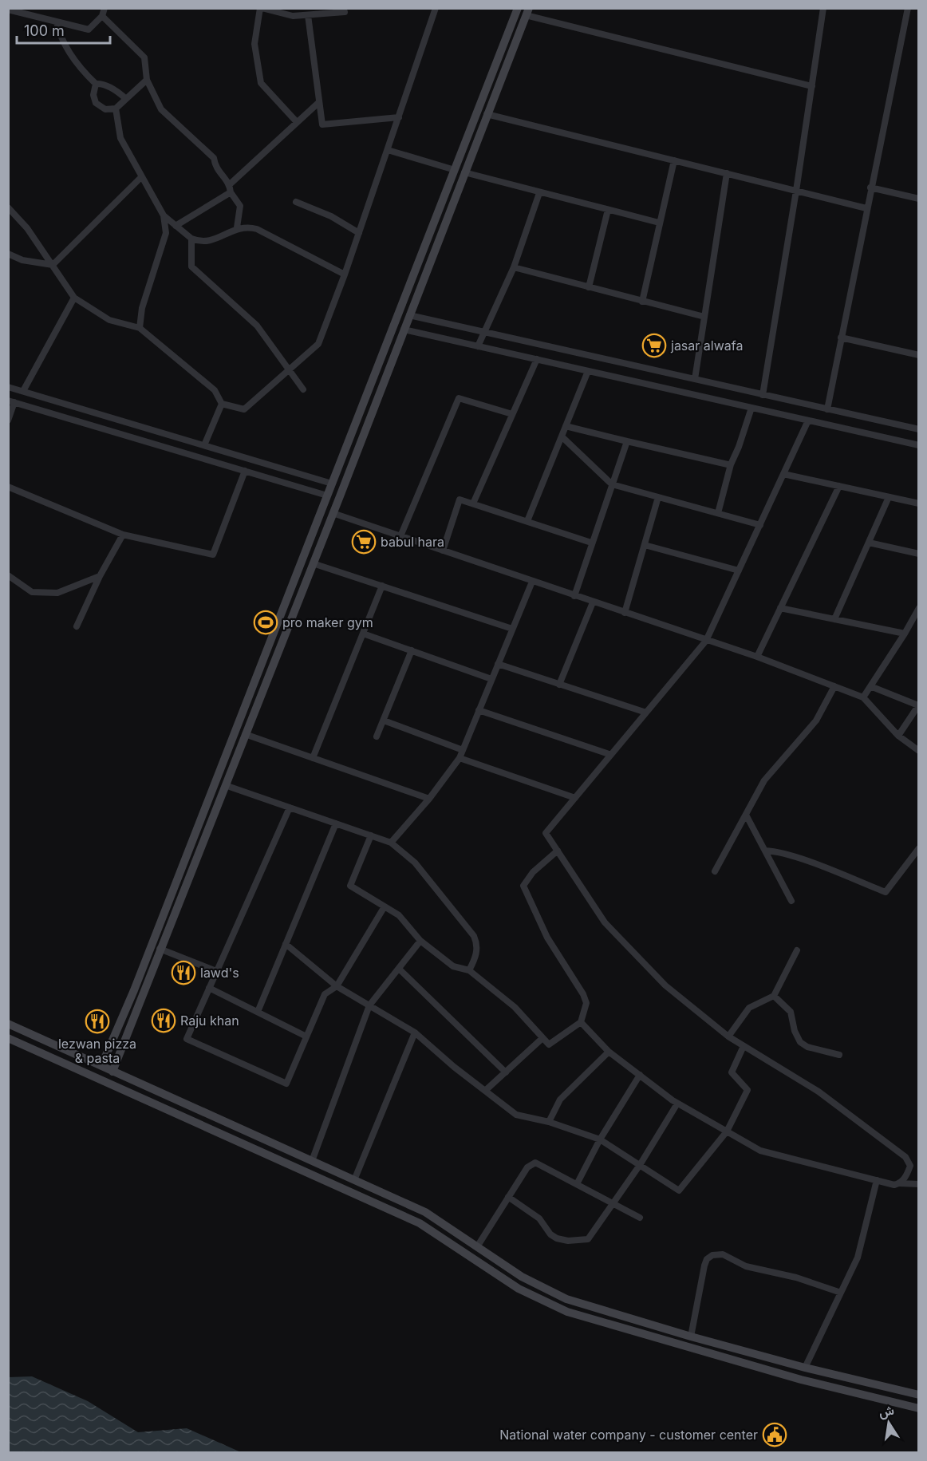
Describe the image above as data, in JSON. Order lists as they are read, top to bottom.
{
  "places": {
    "supermarket": ["jasar alwafa", "babul hara"],
    "sports": ["pro maker gym"],
    "restaurant": ["lawd's", "Raju khan", "lezwan pizza & pasta"],
    "public building": ["National water company - customer center"]
  },
  "scale_bar": "100 m",
  "north": "top"
}
